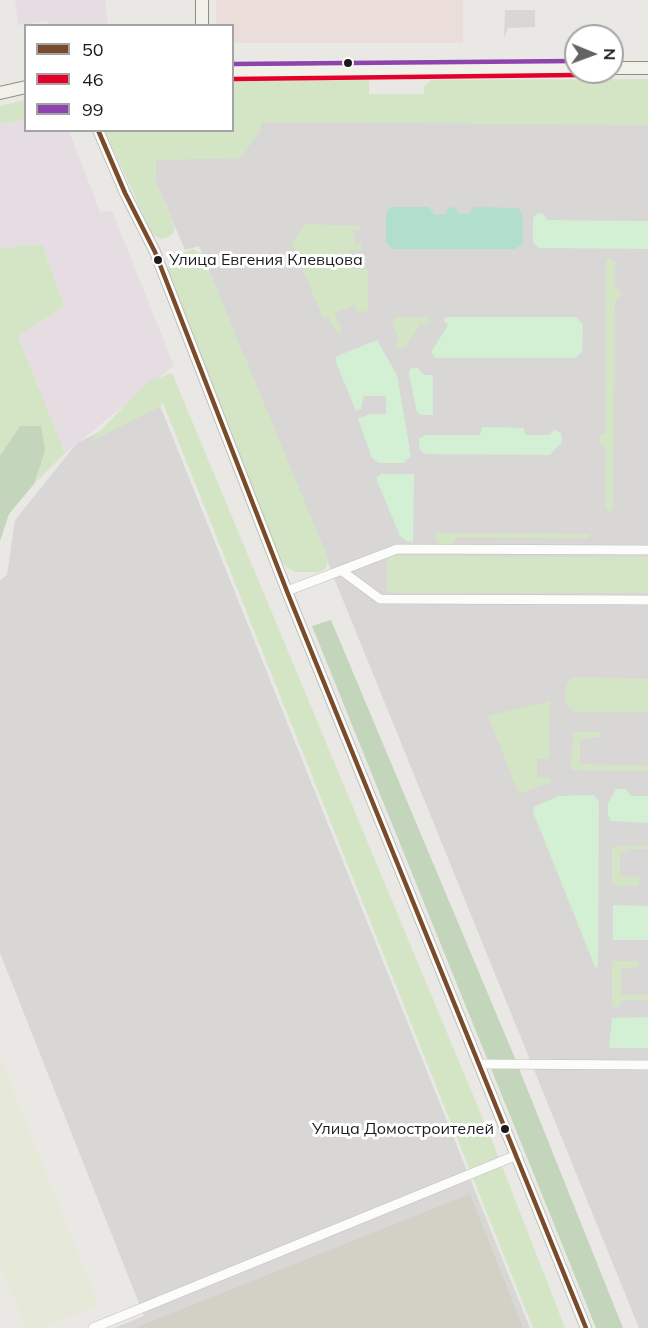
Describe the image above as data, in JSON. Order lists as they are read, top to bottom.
{
  "places": ["Улица Евгения Клевцова", "Улица Домостроителей"],
  "lines": ["transit line 99", "transit line 46", "transit line 50"],
  "legend": ["50", "46", "99"],
  "north": "right"
}
